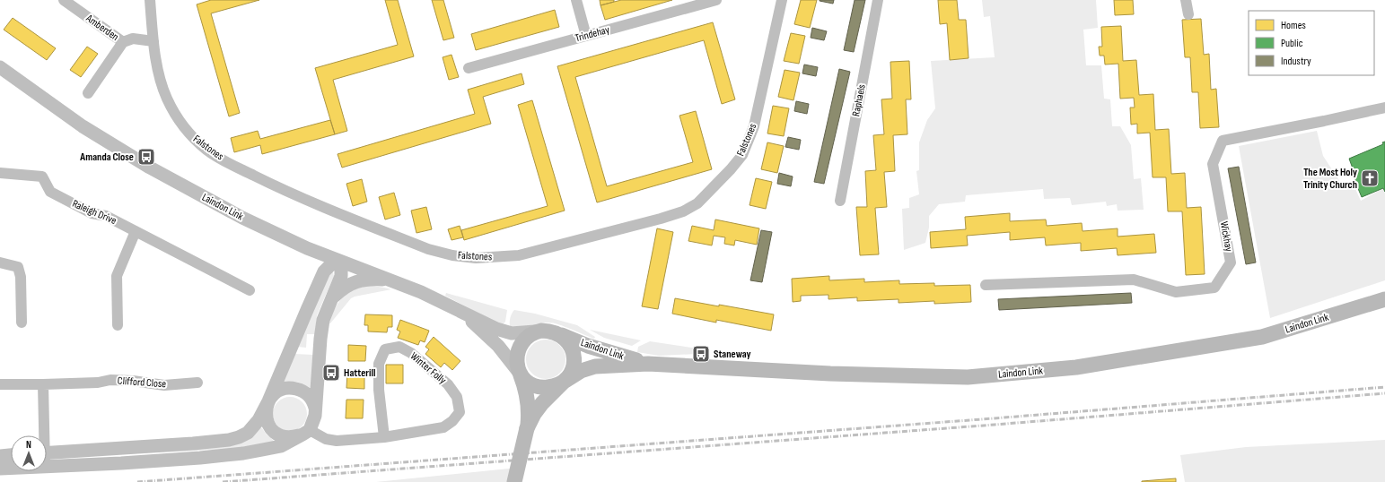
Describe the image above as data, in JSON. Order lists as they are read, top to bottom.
{
  "streets": {
    "main road": ["Laindon Link"],
    "street": [
      "Amberden",
      "Trindehay",
      "Raphaels",
      "Falstones",
      "Raleigh Drive",
      "Wickhay",
      "Winter Folly",
      "Clifford Close"
    ]
  },
  "crossings": [
    ["Amberden", "Falstones"]
  ],
  "places": {
    "bus stop": ["Amanda Close", "Staneway", "Hatterill"],
    "church": ["The Most Holy Trinity Church"]
  },
  "legend": ["Homes", "Public", "Industry"],
  "north": "top"
}
